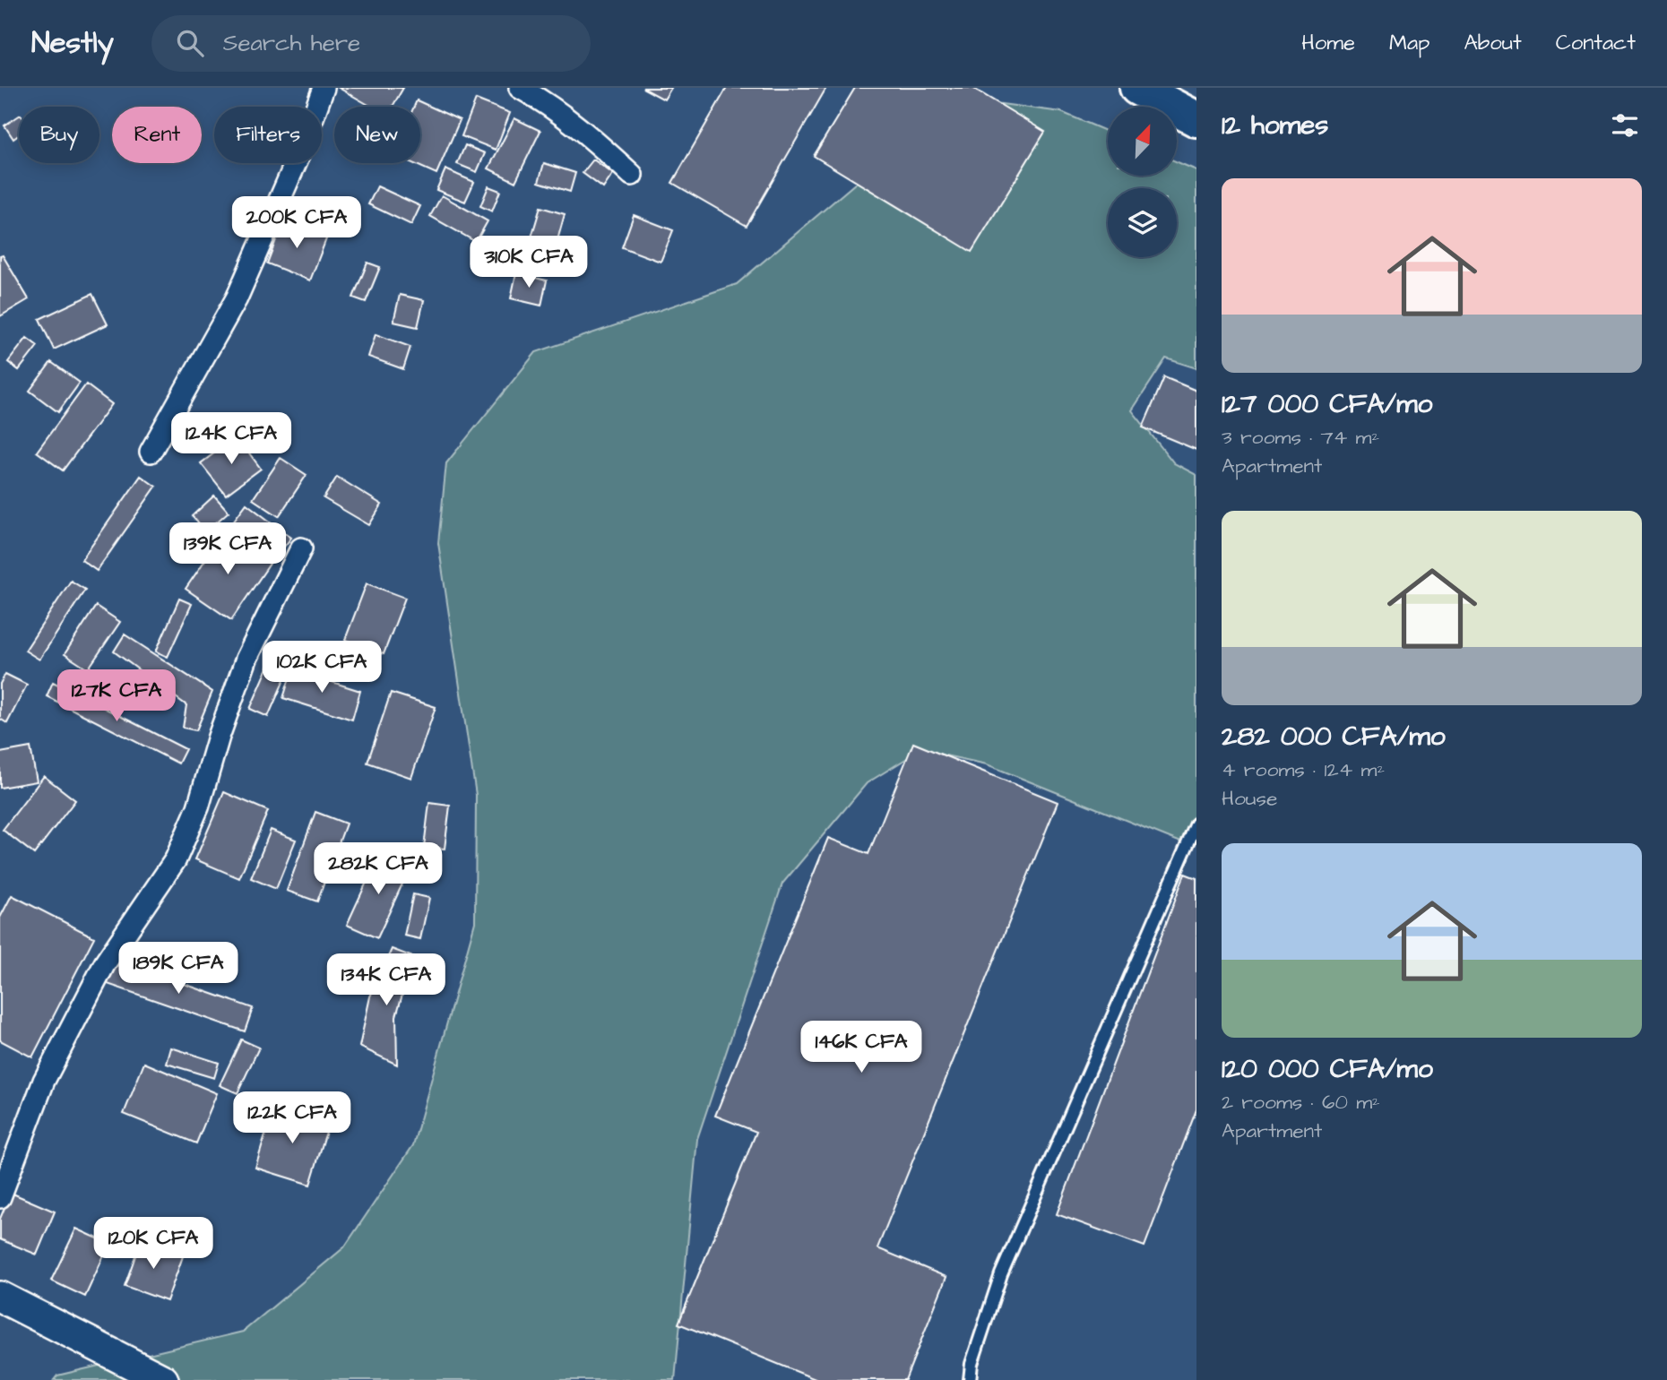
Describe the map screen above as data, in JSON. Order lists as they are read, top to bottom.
{
  "north": "top right",
  "page": {
    "header": "Nestly",
    "search": "Search here",
    "nav": [
      "Home",
      "Map",
      "About",
      "Contact"
    ],
    "heading": "12 homes",
    "chip": [
      "Buy",
      "Rent",
      "Filters",
      "New"
    ],
    "list": [
      {
        "name": "127 000 CFA/mo",
        "note": "3 rooms · 74 m² · Apartment"
      },
      {
        "name": "282 000 CFA/mo",
        "note": "4 rooms · 124 m² · House"
      },
      {
        "name": "120 000 CFA/mo",
        "note": "2 rooms · 60 m² · Apartment"
      }
    ],
    "price": [
      "200K CFA",
      "310K CFA",
      "124K CFA",
      "139K CFA",
      "102K CFA",
      "127K CFA",
      "282K CFA",
      "189K CFA",
      "134K CFA",
      "146K CFA",
      "122K CFA",
      "120K CFA"
    ]
  }
}
